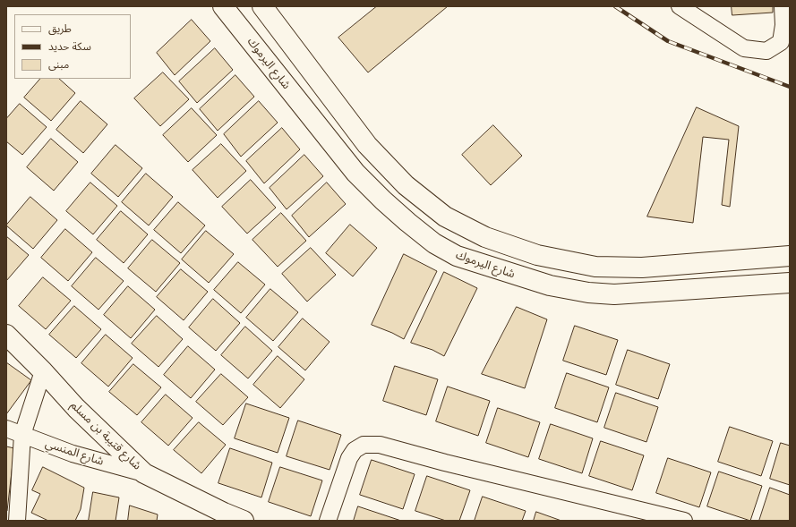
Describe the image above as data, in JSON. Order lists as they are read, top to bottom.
{
  "streets": {
    "main road": ["شارع اليرموك", "شارع قتيبة بن مسلم"],
    "street": ["شارع المنسي"]
  },
  "crossings": [
    ["شارع قتيبة بن مسلم", "شارع المنسي"]
  ],
  "legend": ["طريق", "سكة حديد", "مبنى"]
}
